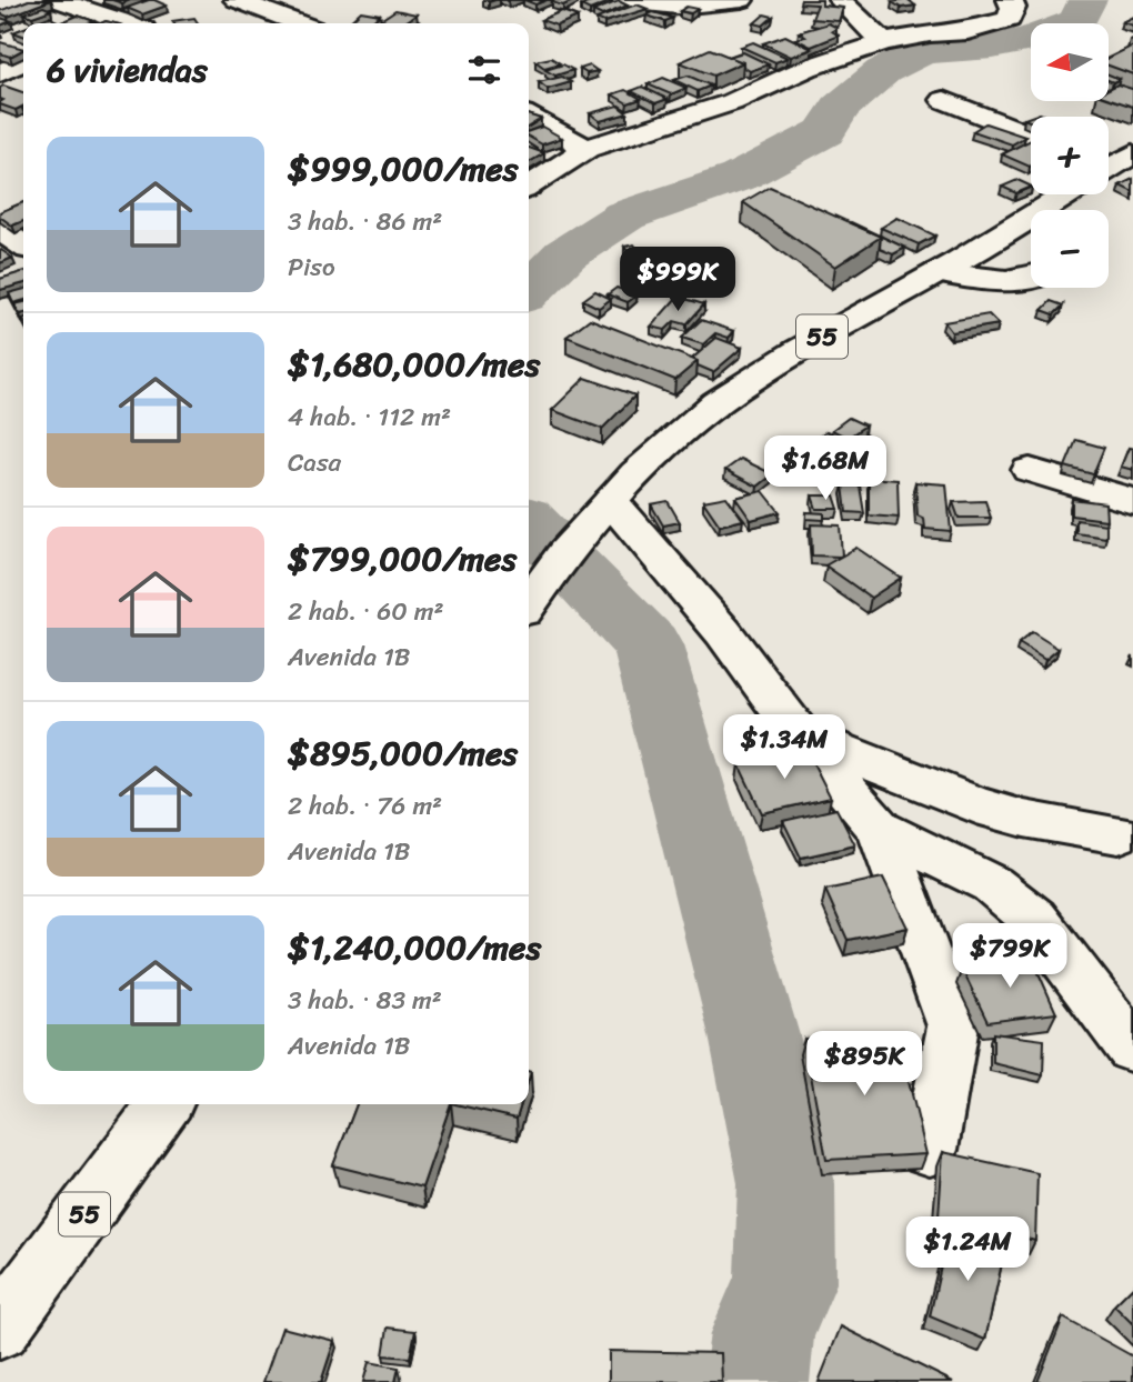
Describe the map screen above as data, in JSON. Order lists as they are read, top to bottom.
{
  "streets": {
    "main road": ["55"]
  },
  "north": "left",
  "page": {
    "map_buttons": ["+", "−"],
    "heading": "6 viviendas",
    "list": [
      {
        "name": "$999,000/mes",
        "note": "3 hab. · 86 m² · Piso"
      },
      {
        "name": "$1,680,000/mes",
        "note": "4 hab. · 112 m² · Casa"
      },
      {
        "name": "$799,000/mes",
        "note": "2 hab. · 60 m² · Avenida 1B"
      },
      {
        "name": "$895,000/mes",
        "note": "2 hab. · 76 m² · Avenida 1B"
      },
      {
        "name": "$1,240,000/mes",
        "note": "3 hab. · 83 m² · Avenida 1B"
      }
    ],
    "price": [
      "$999K",
      "$1.68M",
      "$1.34M",
      "$799K",
      "$895K",
      "$1.24M"
    ]
  }
}
